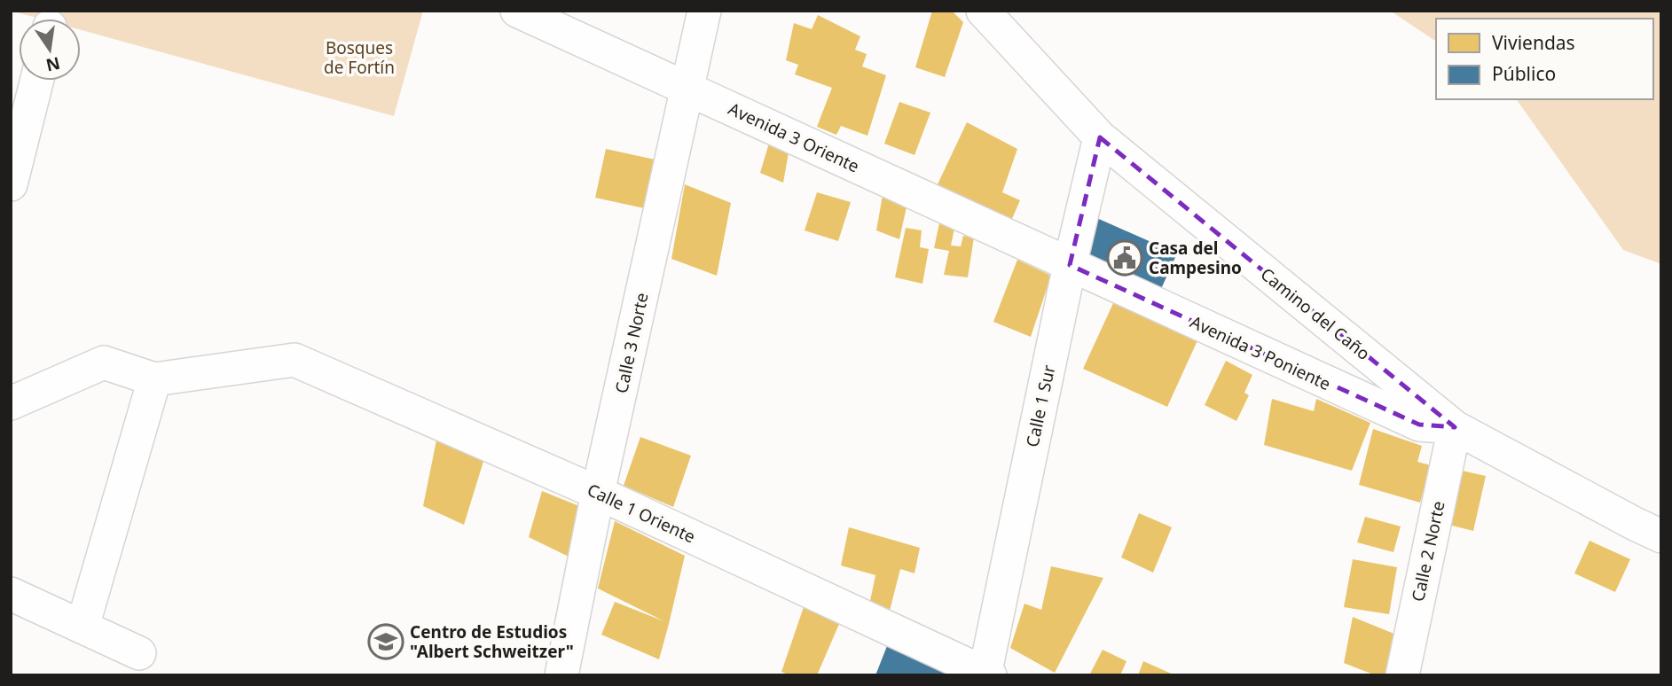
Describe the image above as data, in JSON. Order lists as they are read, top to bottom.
{
  "streets": {
    "street": [
      "Avenida 3 Oriente",
      "Camino del Caño",
      "Calle 3 Norte",
      "Avenida 3 Poniente",
      "Calle 1 Sur",
      "Calle 1 Oriente",
      "Calle 2 Norte"
    ]
  },
  "crossings": [
    ["Avenida 3 Oriente", "Calle 3 Norte"],
    ["Avenida 3 Oriente", "Avenida 3 Poniente"],
    ["Avenida 3 Oriente", "Calle 1 Sur"],
    ["Camino del Caño", "Avenida 3 Poniente"],
    ["Camino del Caño", "Calle 1 Sur"],
    ["Camino del Caño", "Calle 2 Norte"],
    ["Calle 3 Norte", "Calle 1 Oriente"],
    ["Avenida 3 Poniente", "Calle 1 Sur"],
    ["Avenida 3 Poniente", "Calle 2 Norte"],
    ["Calle 1 Sur", "Calle 1 Oriente"]
  ],
  "parks": ["Bosques de Fortín"],
  "places": {
    "public building": ["Casa del Campesino"],
    "school or university": ["Centro de Estudios \"Albert Schweitzer\""]
  },
  "legend": ["Viviendas", "Público"],
  "north": "bottom"
}
